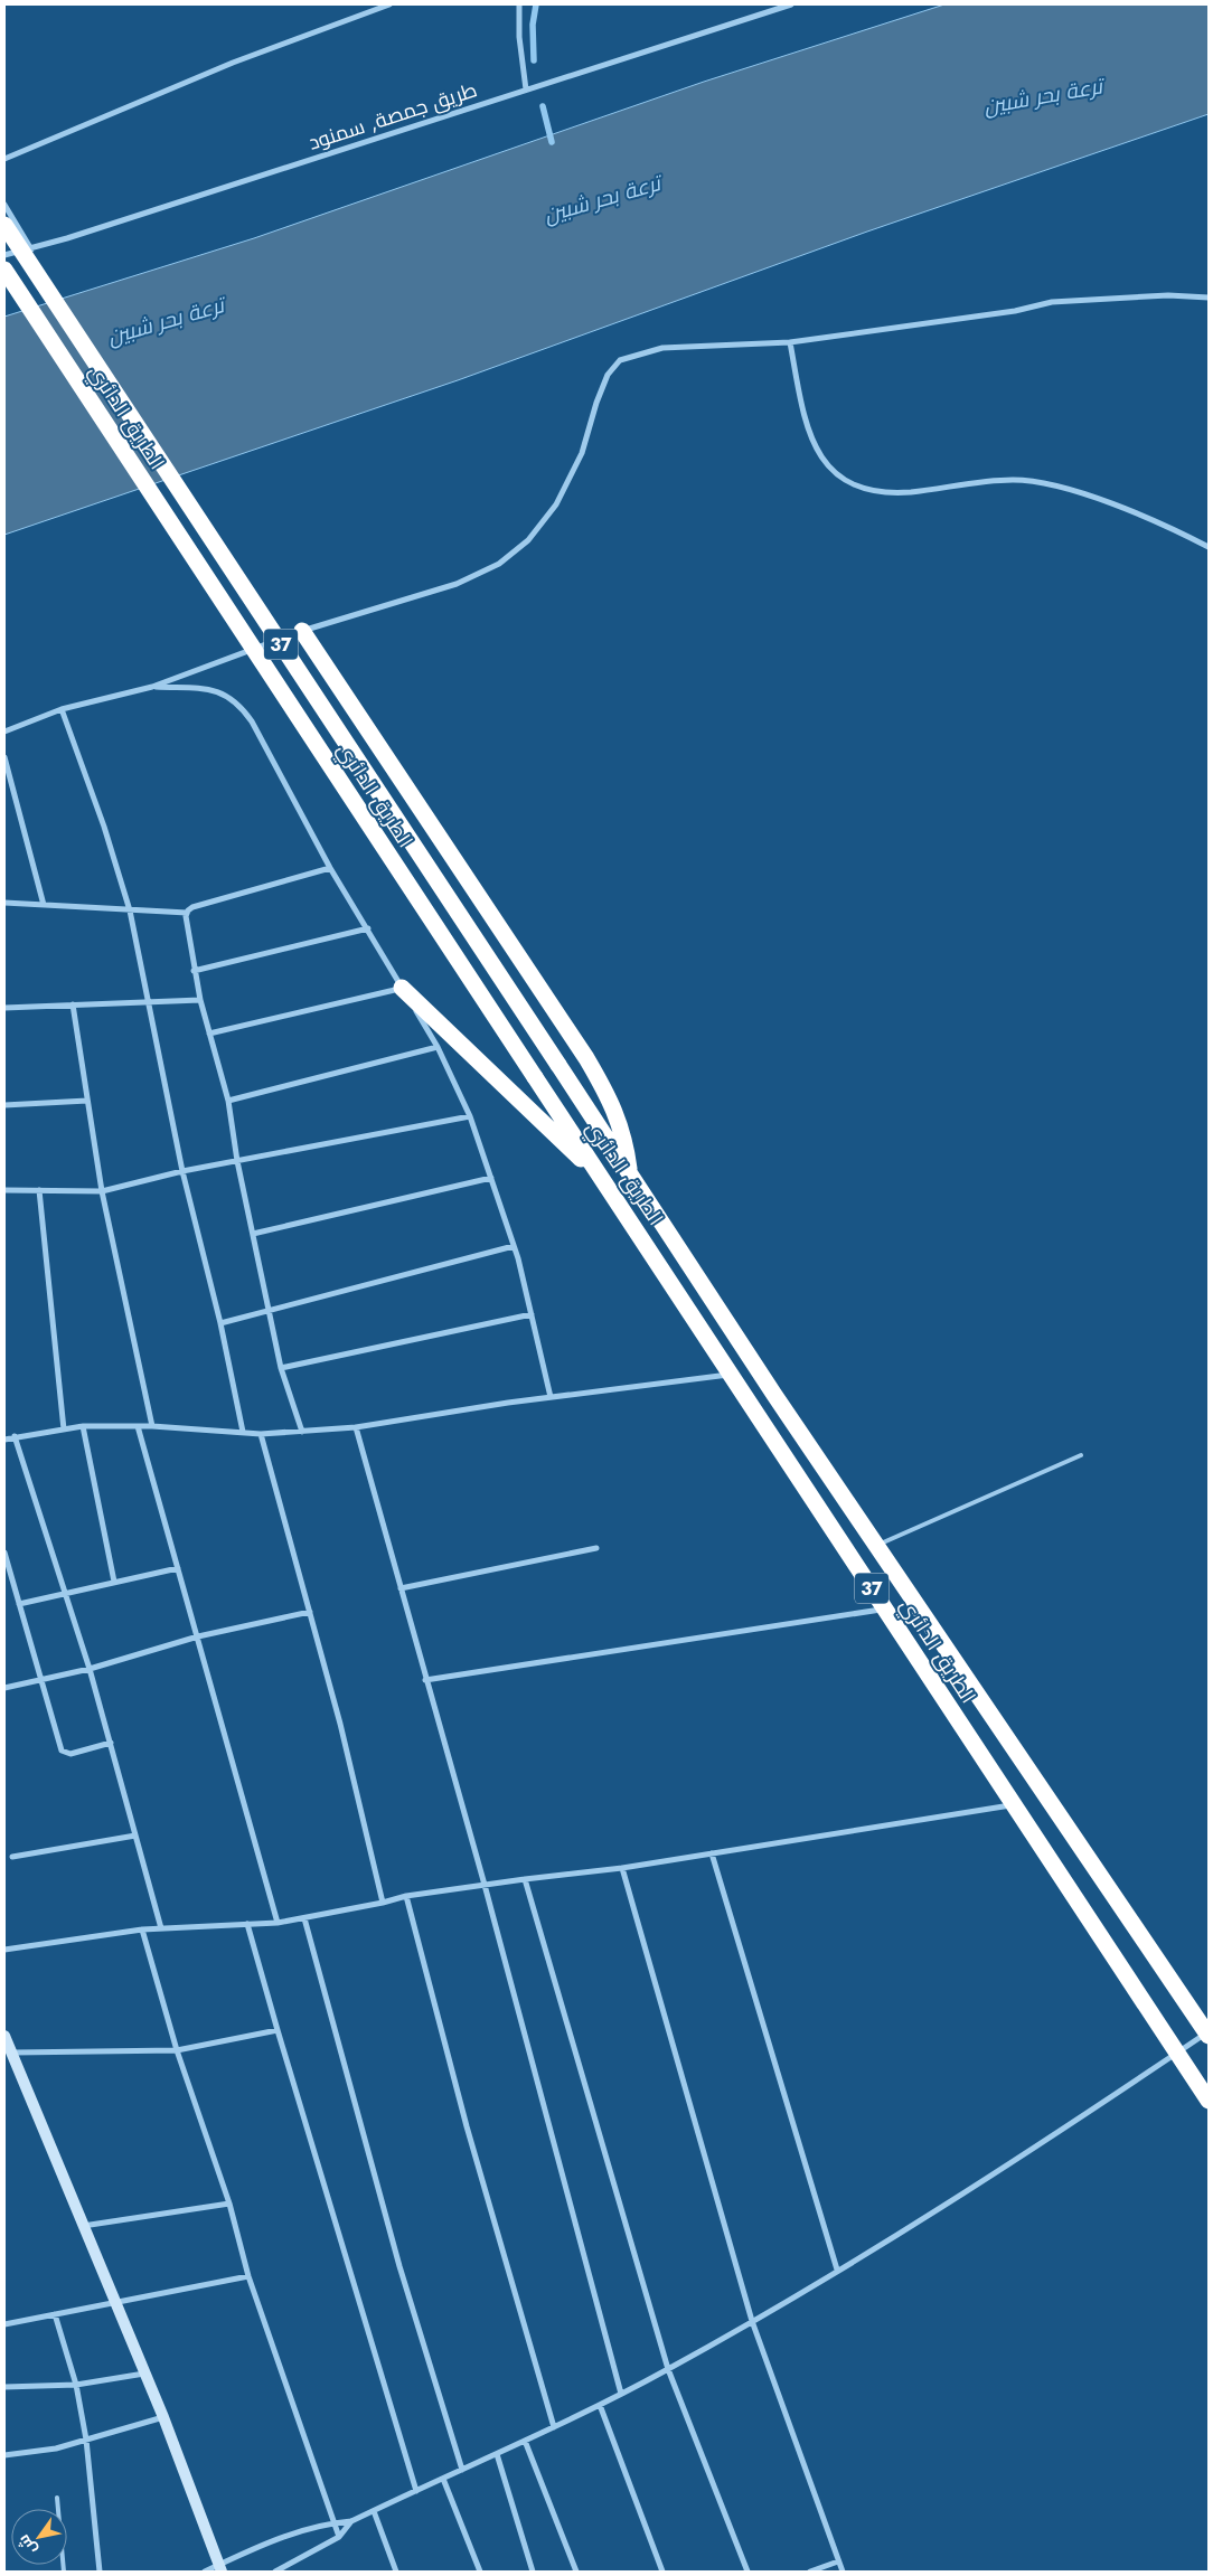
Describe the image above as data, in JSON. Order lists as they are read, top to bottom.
{
  "streets": {
    "highway": ["الطريق الدائري", "37"],
    "street": ["طريق جمصة, سمنود"]
  },
  "water": ["ترعة بحر شبين"],
  "north": "bottom left"
}
